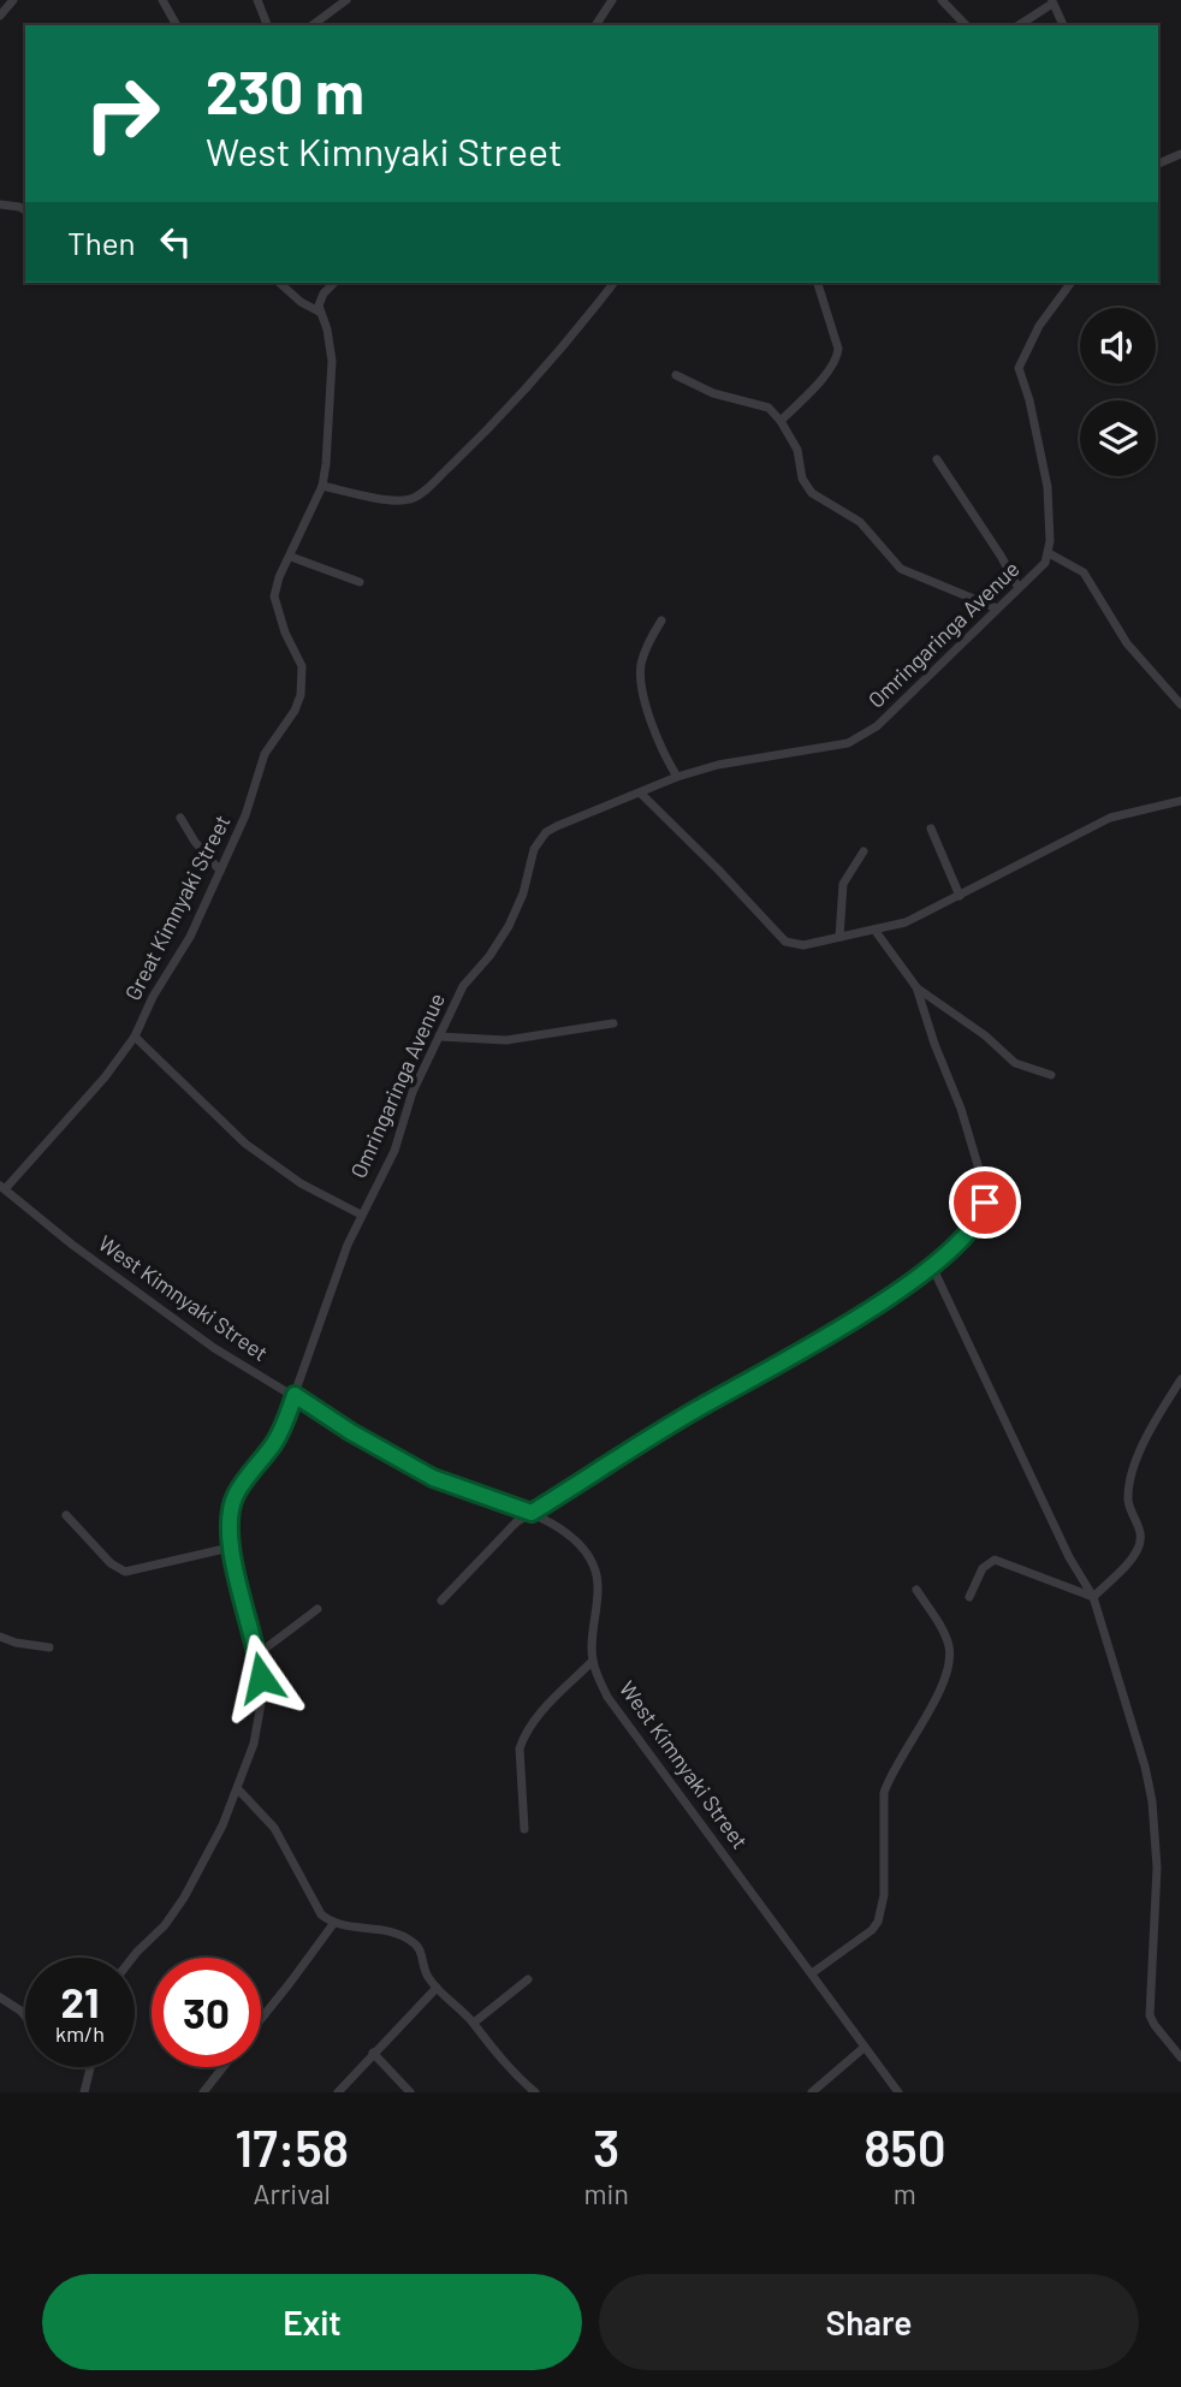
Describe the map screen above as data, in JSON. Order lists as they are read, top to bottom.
{
  "streets": {
    "street": ["Omringaringa Avenue", "Great Kimnyaki Street", "West Kimnyaki Street"]
  },
  "crossings": [
    ["Omringaringa Avenue", "West Kimnyaki Street"],
    ["Great Kimnyaki Street", "West Kimnyaki Street"]
  ],
  "page": {
    "turn": ["230 m", "West Kimnyaki Street"],
    "then": "Then",
    "speed": "21 km/h",
    "limit": "30",
    "eta": [
      "17:58",
      "Arrival",
      "3",
      "min",
      "850",
      "m"
    ],
    "buttons": ["Exit", "Share"]
  }
}
